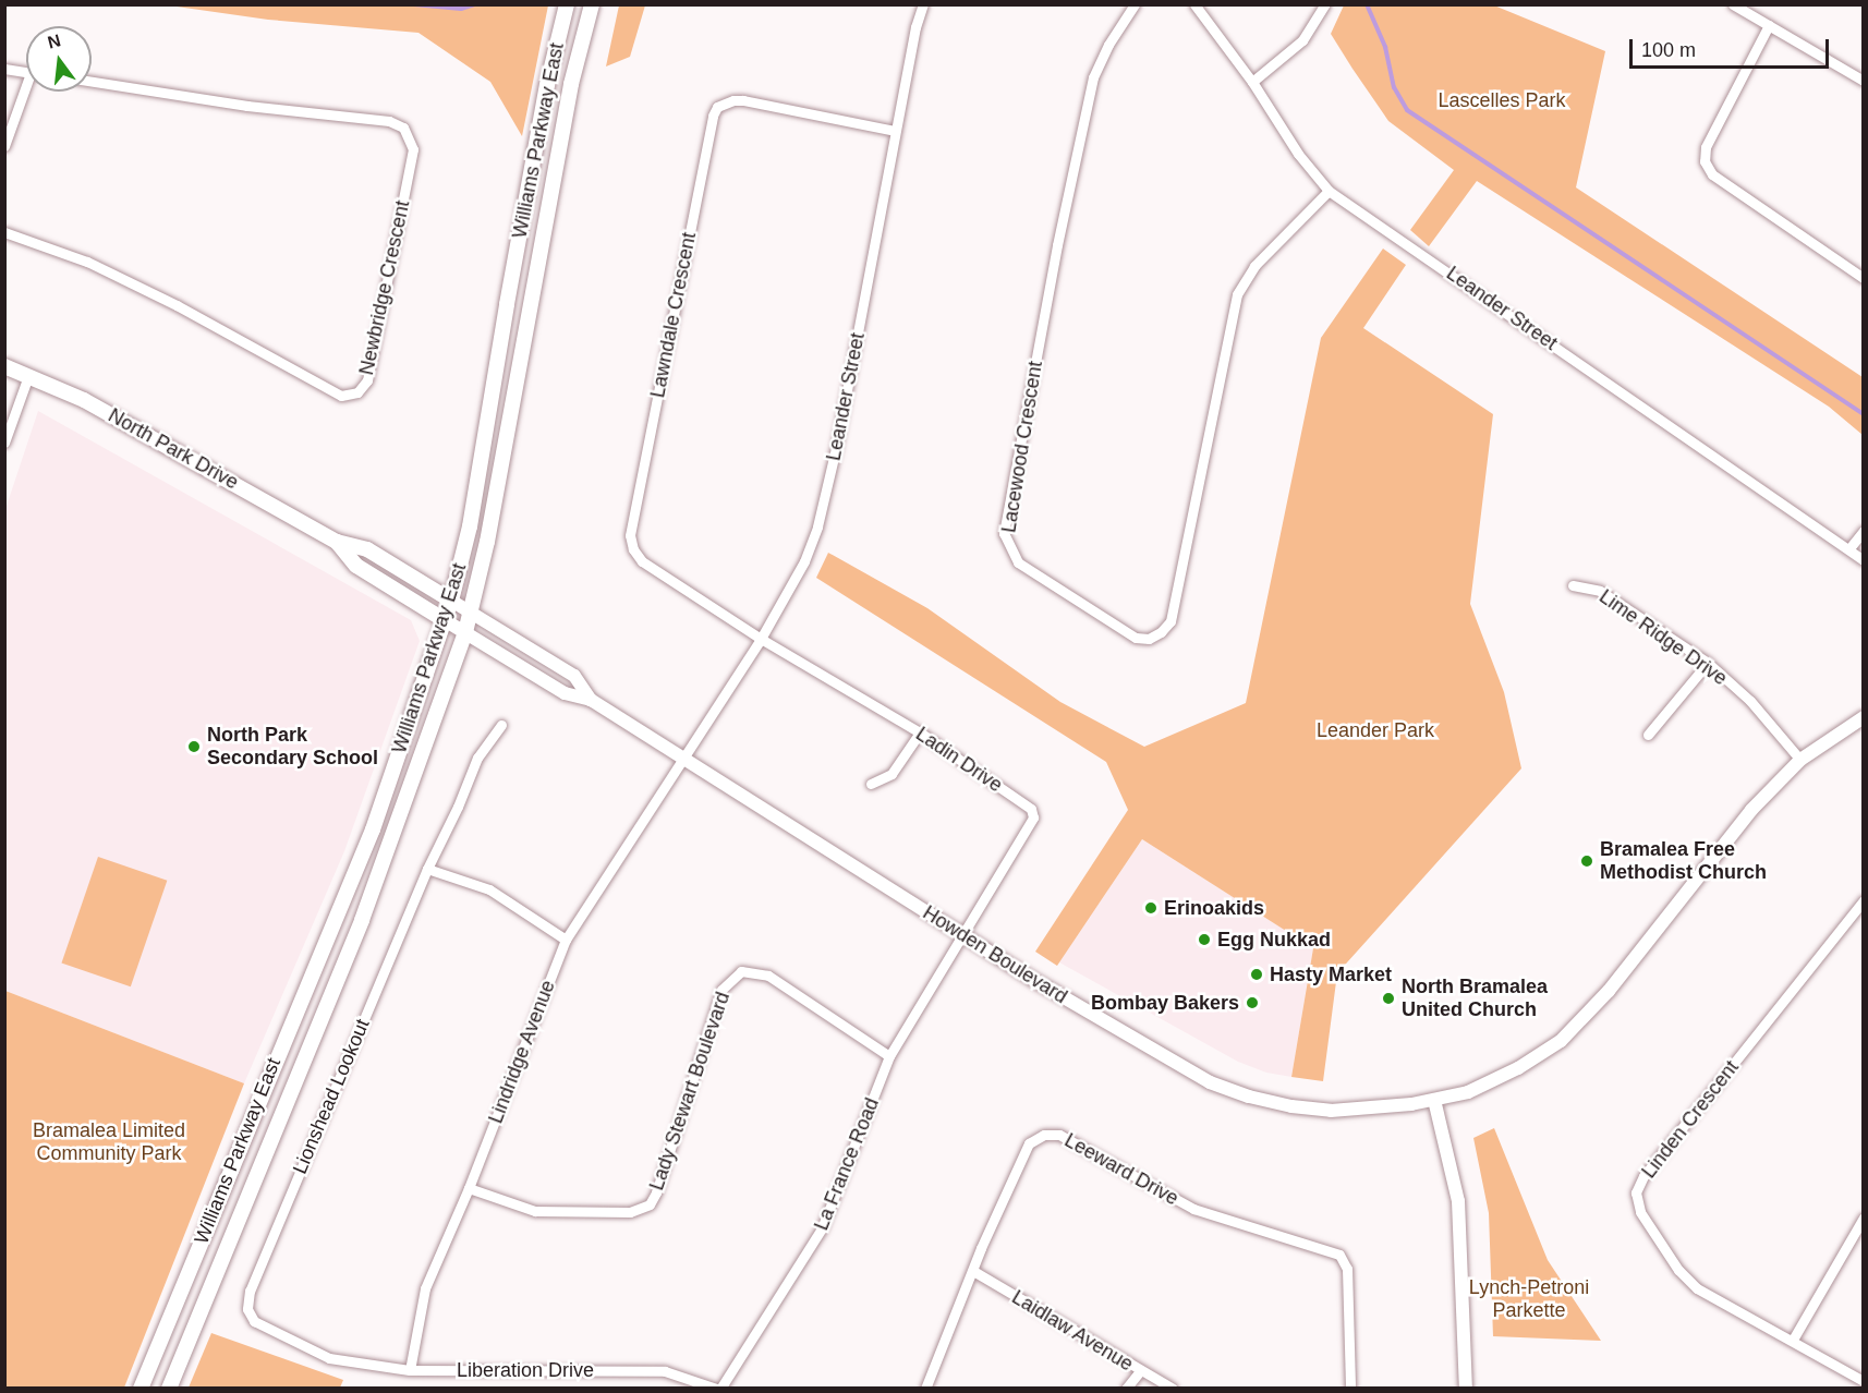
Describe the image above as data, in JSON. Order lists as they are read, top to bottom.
{
  "streets": {
    "main road": ["Williams Parkway East", "North Park Drive"],
    "street": [
      "Newbridge Crescent",
      "Leander Street",
      "Lawndale Crescent",
      "Lacewood Crescent",
      "Lime Ridge Drive",
      "Ladin Drive",
      "Howden Boulevard",
      "Lindridge Avenue",
      "Lady Stewart Boulevard",
      "Lionshead Lookout",
      "Linden Crescent",
      "La France Road",
      "Leeward Drive",
      "Laidlaw Avenue",
      "Liberation Drive"
    ]
  },
  "crossings": [
    ["Williams Parkway East", "North Park Drive"],
    ["Williams Parkway East", "Howden Boulevard"],
    ["Leander Street", "Lawndale Crescent"],
    ["Leander Street", "Lacewood Crescent"],
    ["Leander Street", "Ladin Drive"],
    ["Leander Street", "Howden Boulevard"],
    ["Leander Street", "Lindridge Avenue"],
    ["Lawndale Crescent", "Ladin Drive"],
    ["North Park Drive", "Howden Boulevard"],
    ["Lime Ridge Drive", "Howden Boulevard"],
    ["Ladin Drive", "Howden Boulevard"],
    ["Ladin Drive", "La France Road"],
    ["Howden Boulevard", "Lindridge Avenue"],
    ["Howden Boulevard", "La France Road"],
    ["Lindridge Avenue", "Lady Stewart Boulevard"],
    ["Lindridge Avenue", "Lionshead Lookout"],
    ["Lindridge Avenue", "Liberation Drive"],
    ["Lady Stewart Boulevard", "La France Road"],
    ["Lionshead Lookout", "Liberation Drive"],
    ["La France Road", "Liberation Drive"],
    ["Leeward Drive", "Laidlaw Avenue"]
  ],
  "parks": [
    "Lascelles Park",
    "Leander Park",
    "Bramalea Limited Community Park",
    "Lynch-Petroni Parkette"
  ],
  "places": [
    "North Park Secondary School",
    "Bramalea Free Methodist Church",
    "Erinoakids",
    "Egg Nukkad",
    "Hasty Market",
    "North Bramalea United Church",
    "Bombay Bakers"
  ],
  "scale_bar": "100 m",
  "north": "top"
}
